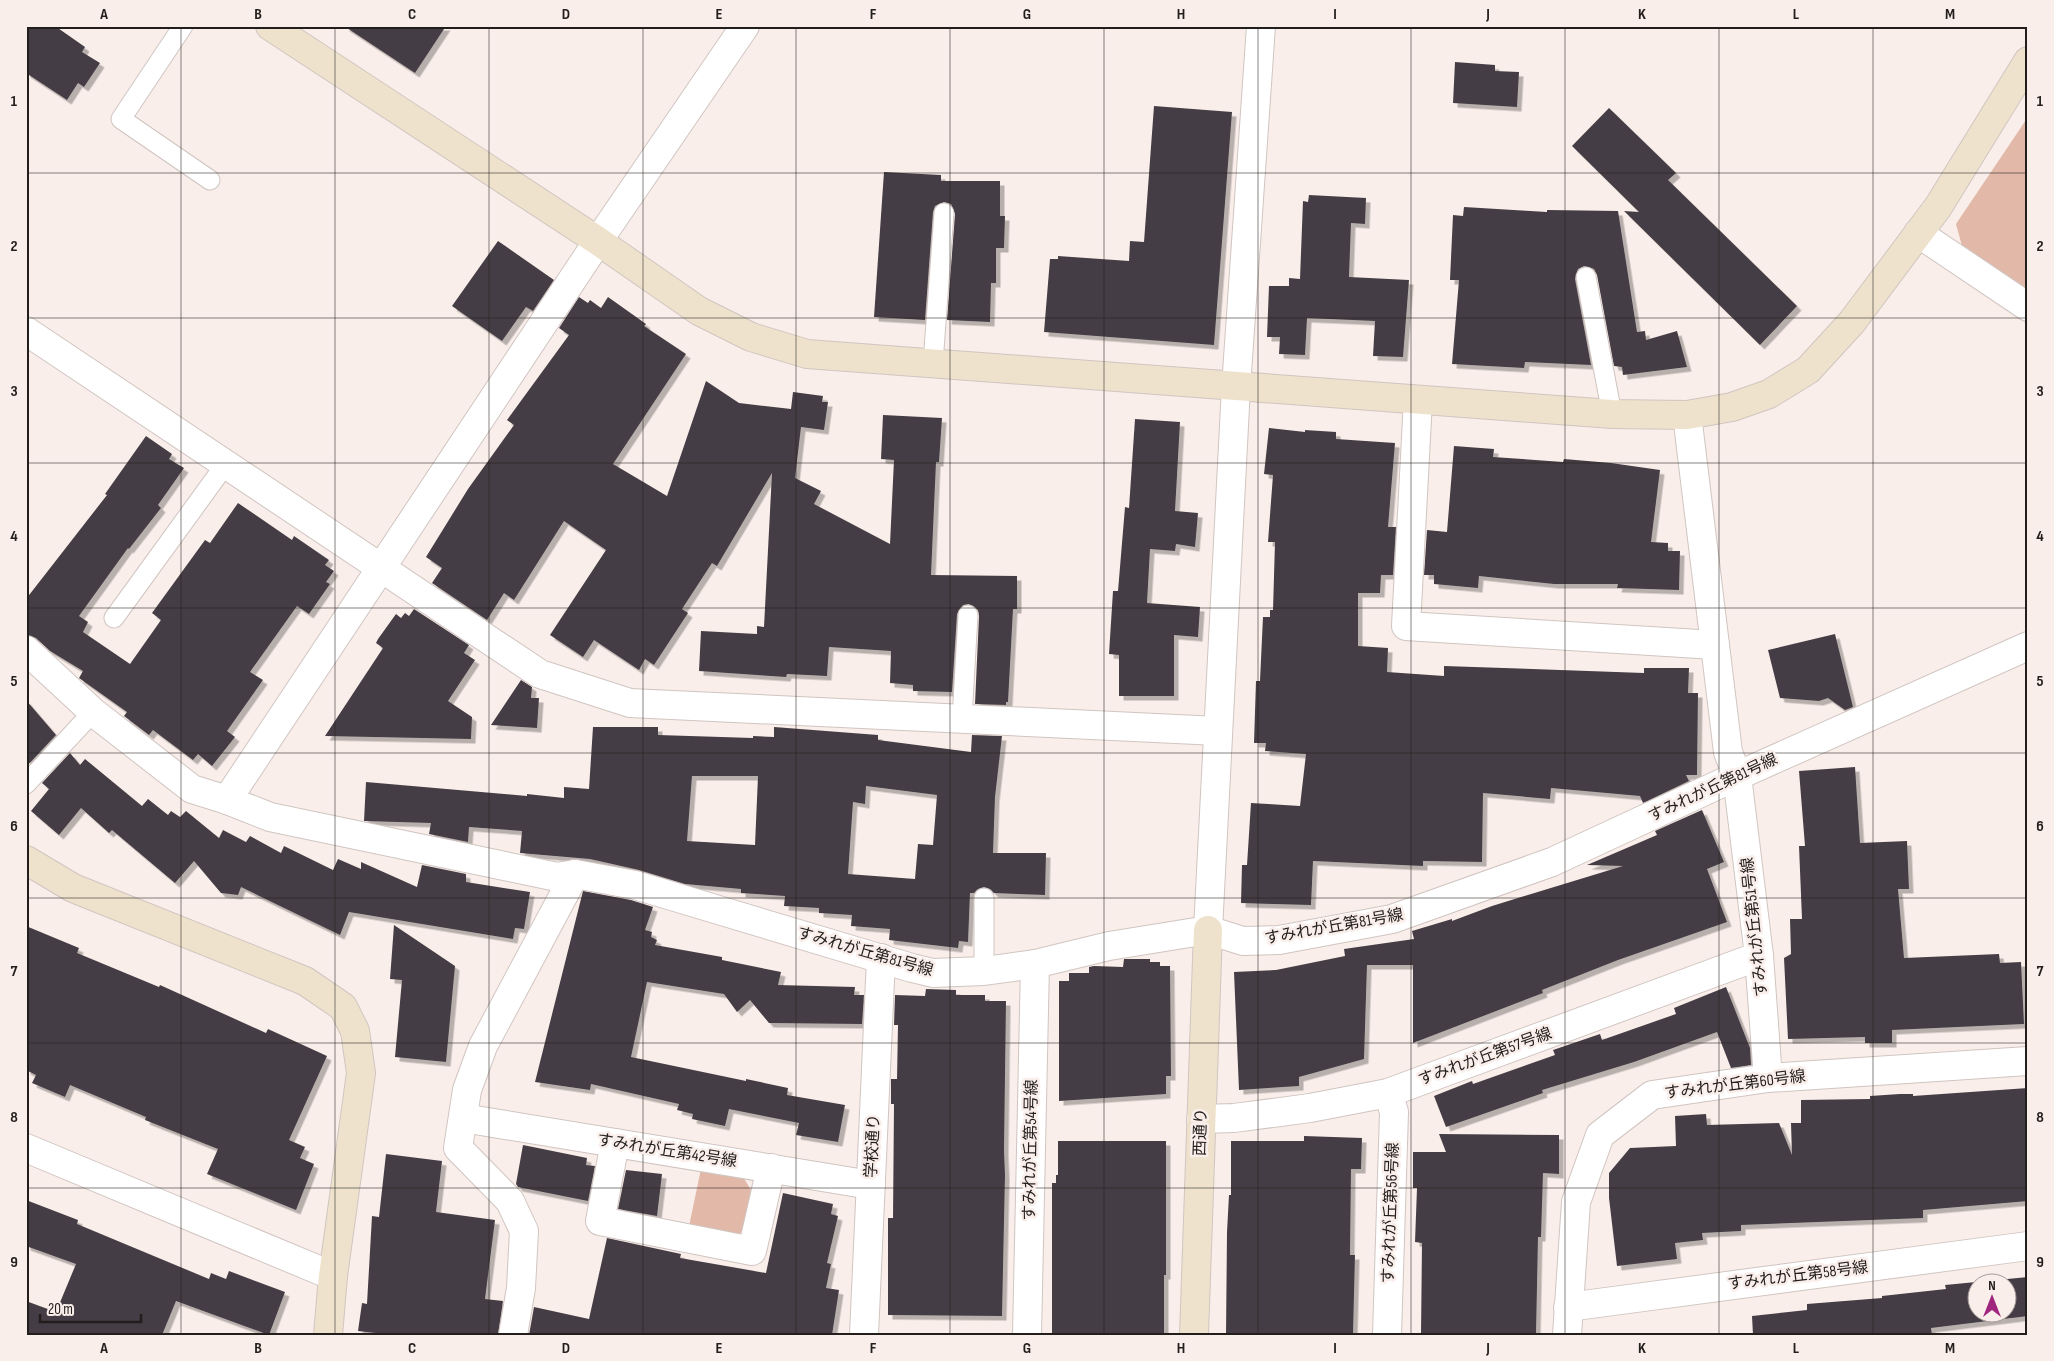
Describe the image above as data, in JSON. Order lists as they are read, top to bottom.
{
  "streets": {
    "street": [
      "すみれが丘第81号線",
      "すみれが丘第51号線",
      "すみれが丘第57号線",
      "すみれが丘第60号線",
      "西通り",
      "学校通り",
      "すみれが丘第54号線",
      "すみれが丘第42号線",
      "すみれが丘第56号線",
      "すみれが丘第58号線"
    ]
  },
  "crossings": [
    ["すみれが丘第81号線", "すみれが丘第51号線"],
    ["すみれが丘第81号線", "西通り"],
    ["すみれが丘第81号線", "学校通り"],
    ["すみれが丘第81号線", "すみれが丘第54号線"],
    ["すみれが丘第51号線", "すみれが丘第57号線"],
    ["すみれが丘第51号線", "すみれが丘第60号線"],
    ["すみれが丘第57号線", "西通り"],
    ["すみれが丘第57号線", "すみれが丘第56号線"],
    ["すみれが丘第60号線", "すみれが丘第58号線"],
    ["学校通り", "すみれが丘第42号線"]
  ],
  "scale_bar": "20 m",
  "north": "top",
  "grid": {
    "columns": [
      "A",
      "B",
      "C",
      "D",
      "E",
      "F",
      "G",
      "H",
      "I",
      "J",
      "K",
      "L",
      "M"
    ],
    "rows": [
      "1",
      "2",
      "3",
      "4",
      "5",
      "6",
      "7",
      "8",
      "9"
    ]
  }
}
